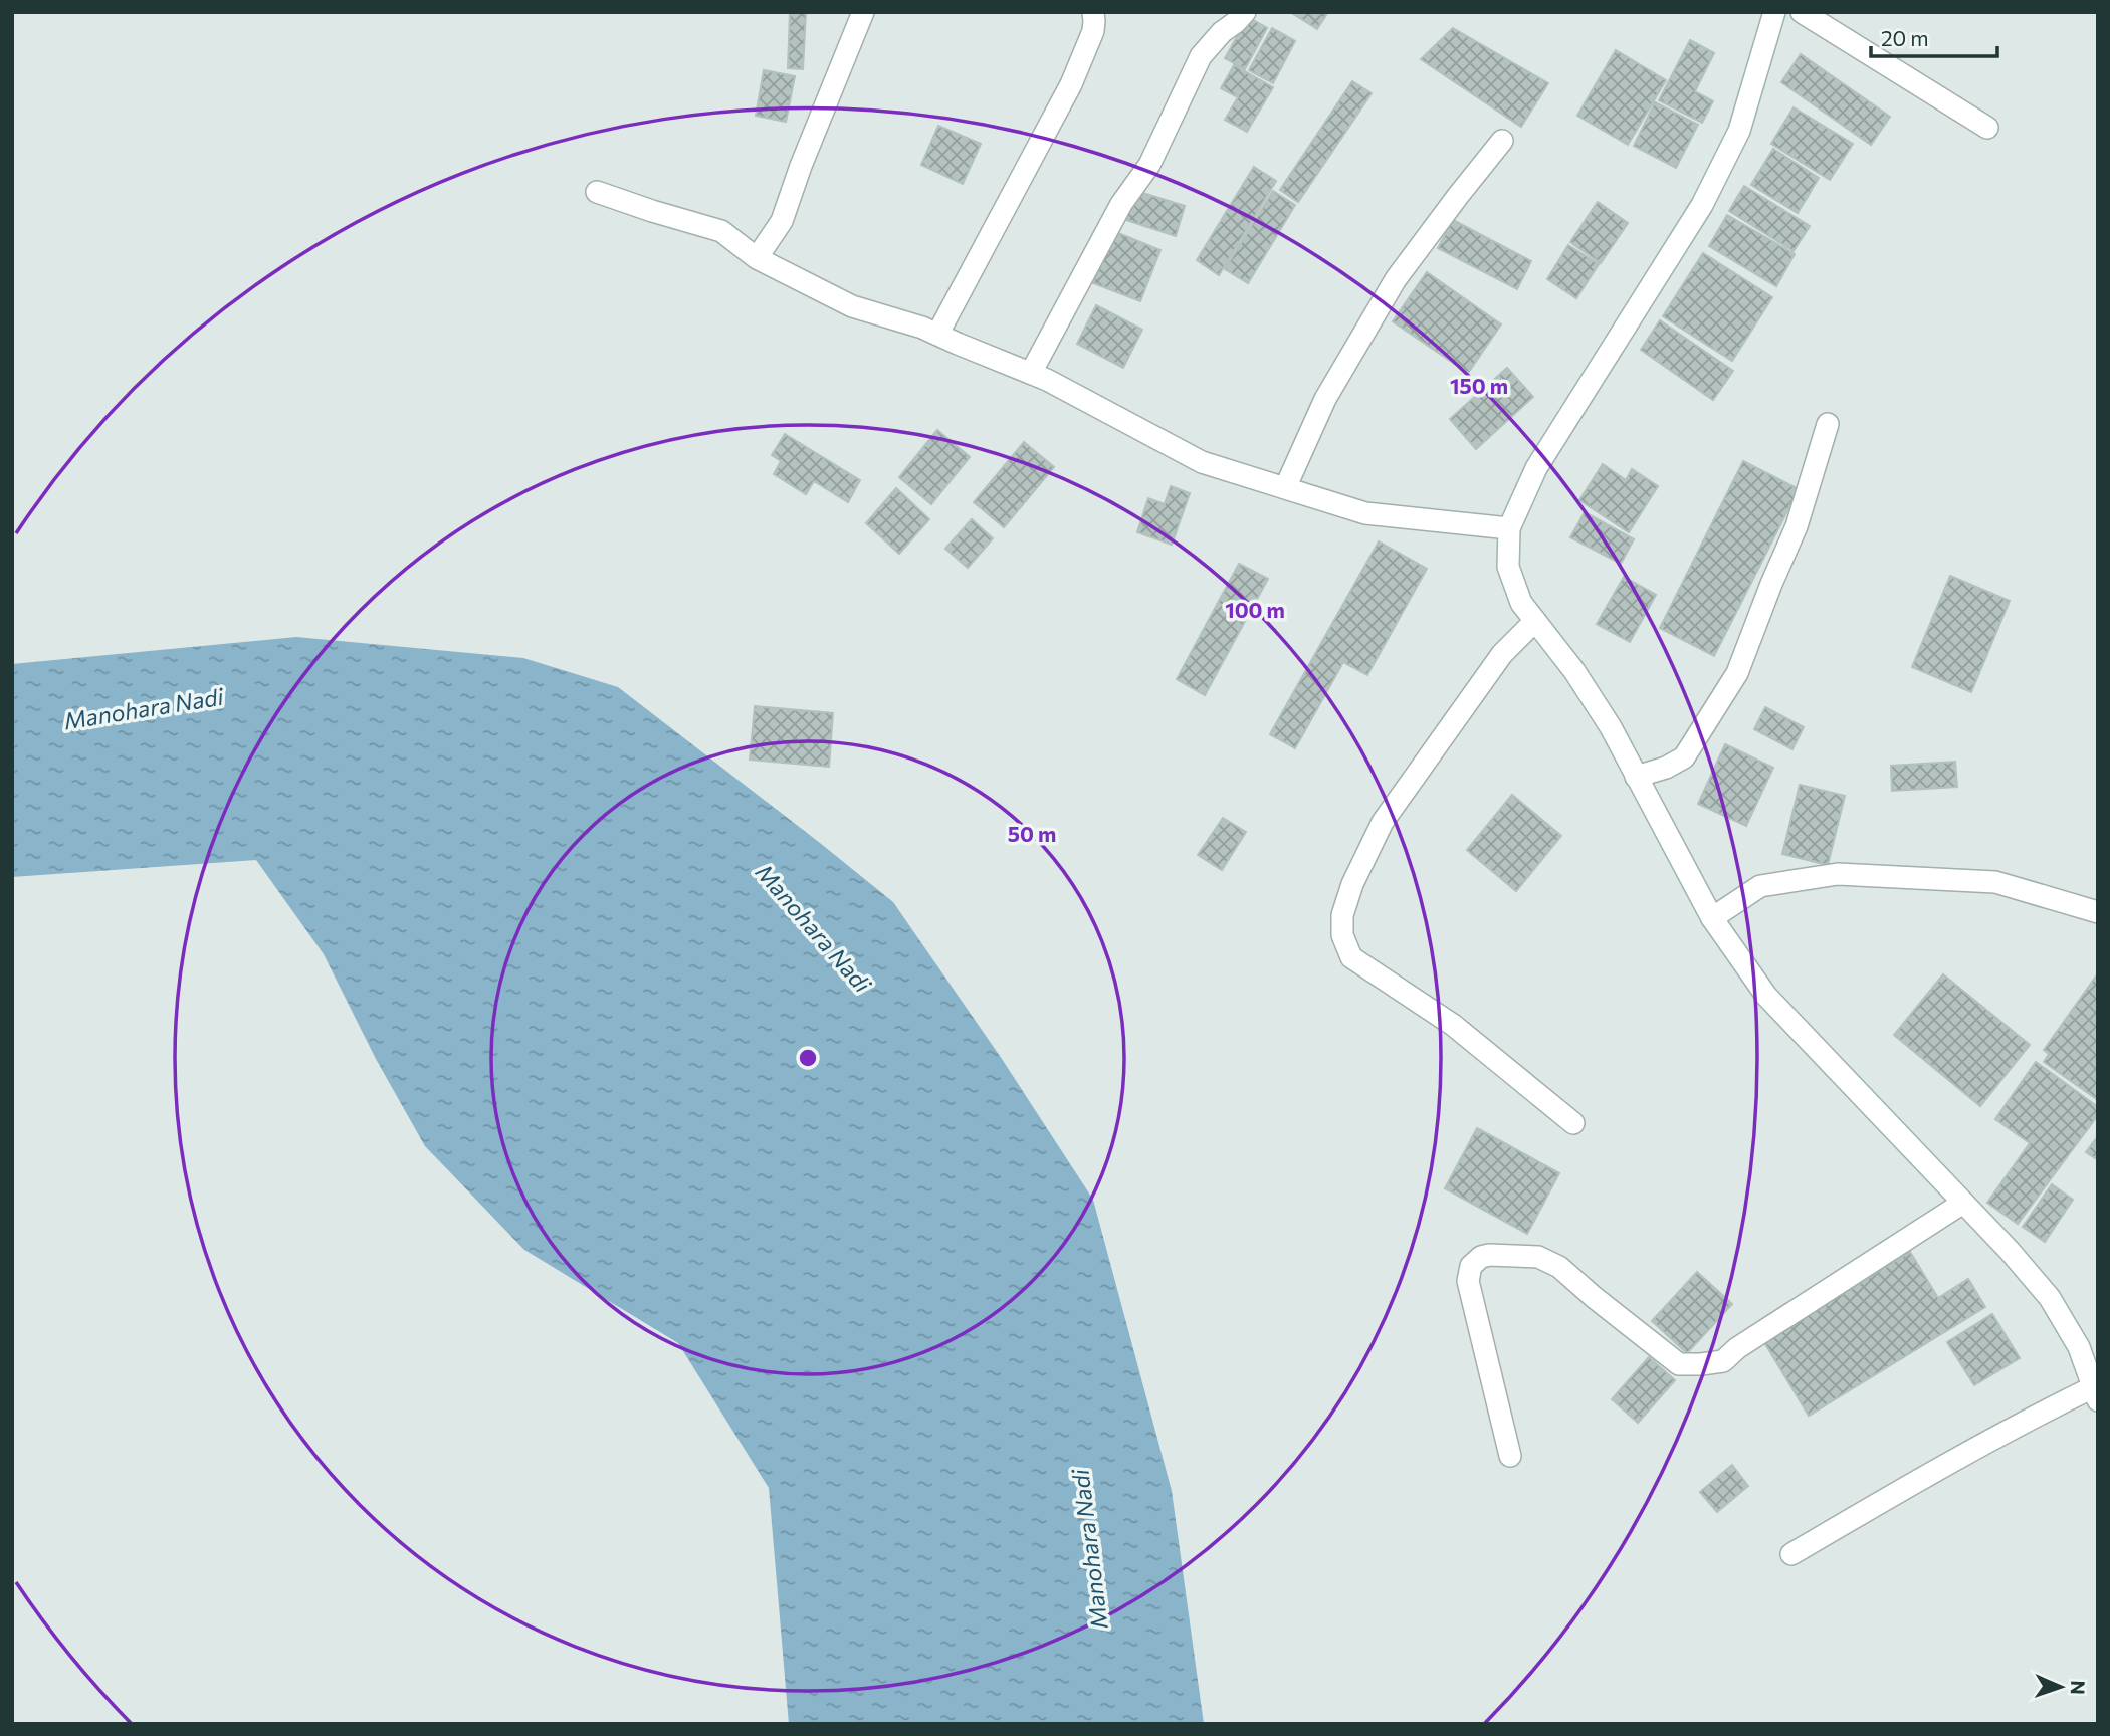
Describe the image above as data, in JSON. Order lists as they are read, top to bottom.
{
  "water": ["Manohara Nadi"],
  "scale_bar": "20 m",
  "north": "right",
  "rings": ["150 m", "100 m", "50 m"]
}
